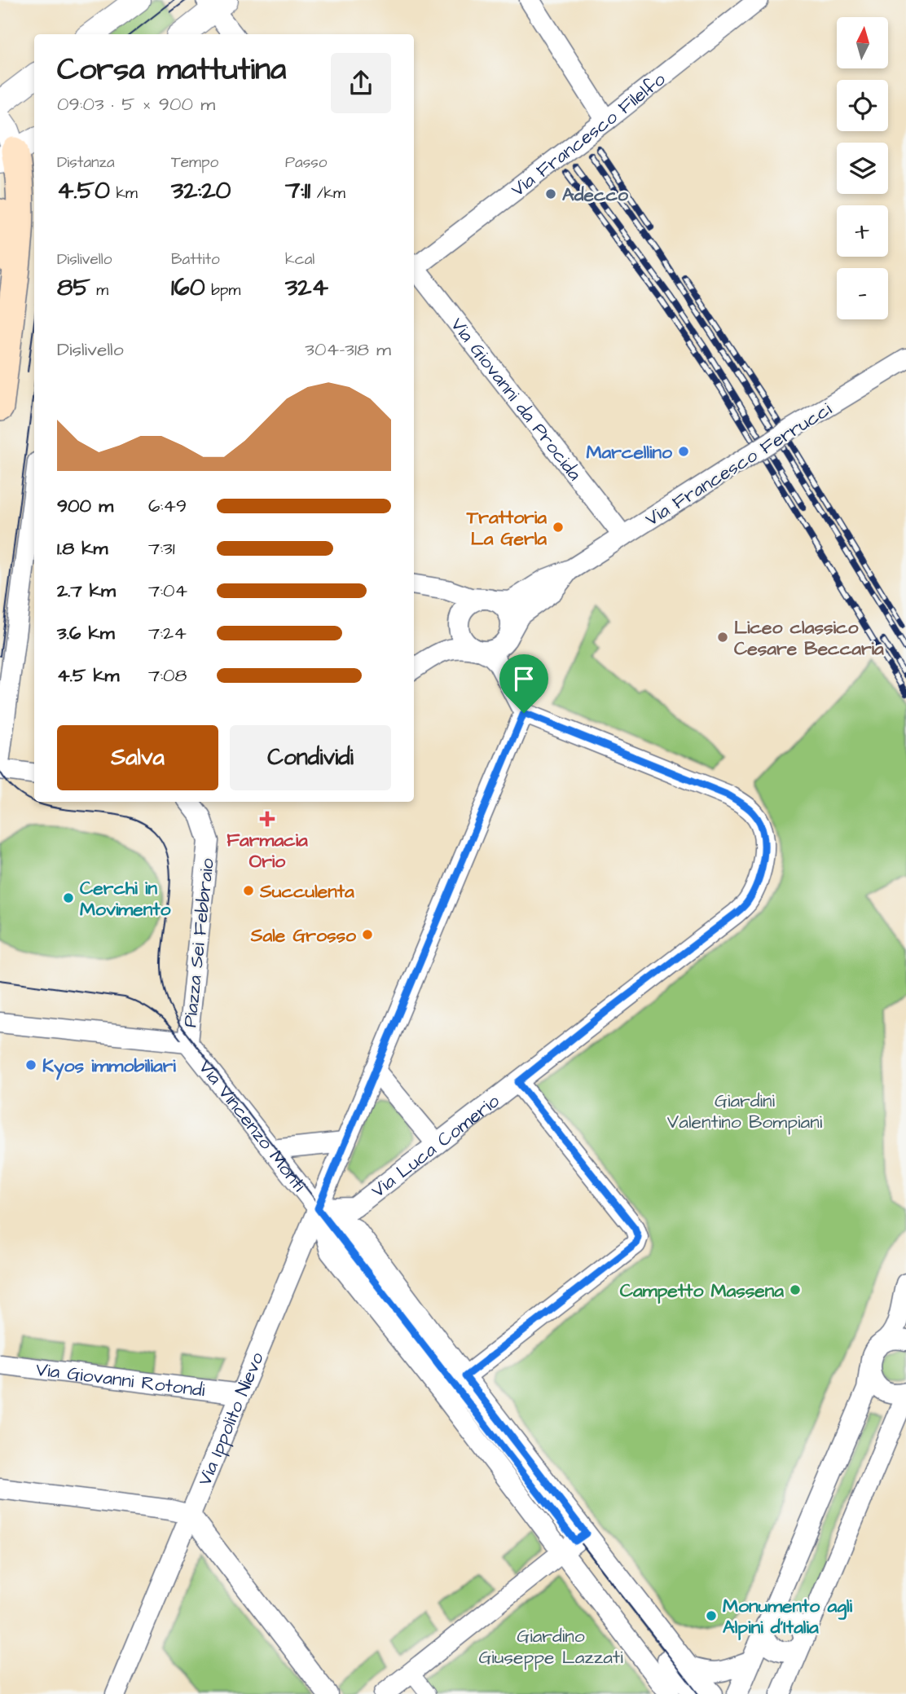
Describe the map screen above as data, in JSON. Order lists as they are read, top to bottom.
{
  "streets": {
    "street": [
      "Via Francesco Filelfo",
      "Via Giovanni da Procida",
      "Via Francesco Ferrucci",
      "Piazza Sei Febbraio",
      "Via Vincenzo Monti",
      "Via Luca Comerio",
      "Via Giovanni Rotondi",
      "Via Ippolito Nievo"
    ]
  },
  "crossings": [
    ["Via Giovanni da Procida", "Via Francesco Ferrucci"],
    ["Via Francesco Ferrucci", "Via Luca Comerio"],
    ["Via Francesco Ferrucci", "Via Ippolito Nievo"],
    ["Piazza Sei Febbraio", "Via Vincenzo Monti"],
    ["Via Vincenzo Monti", "Via Luca Comerio"],
    ["Via Vincenzo Monti", "Via Ippolito Nievo"],
    ["Via Luca Comerio", "Via Ippolito Nievo"],
    ["Via Giovanni Rotondi", "Via Ippolito Nievo"]
  ],
  "parks": ["Giardini Valentino Bompiani", "Giardino Giuseppe Lazzati"],
  "places": {
    "other": [
      "Adecco",
      "Marcellino",
      "Trattoria La Gerla",
      "Liceo classico Cesare Beccaria",
      "Succulenta",
      "Cerchi in Movimento",
      "Sale Grosso",
      "Kyos immobiliari",
      "Campetto Massena",
      "Monumento agli Alpini d'Italia"
    ],
    "health": ["Farmacia Orio"]
  },
  "north": "top",
  "page": {
    "map_buttons": ["+", "−"],
    "heading": ["Corsa mattutina", "09:03 · 5 × 900 m"],
    "stats": [
      ["Distanza", "4.50 km"],
      ["Tempo", "32:20"],
      ["Passo", "7:11 /km"],
      ["Dislivello", "85 m"],
      ["Battito", "160 bpm"],
      ["kcal", "324"]
    ],
    "chart": ["Dislivello", "304–318 m"],
    "list": [
      {
        "name": "900 m",
        "note": "6:49"
      },
      {
        "name": "1.8 km",
        "note": "7:31"
      },
      {
        "name": "2.7 km",
        "note": "7:04"
      },
      {
        "name": "3.6 km",
        "note": "7:24"
      },
      {
        "name": "4.5 km",
        "note": "7:08"
      }
    ],
    "buttons": ["Salva", "Condividi"]
  }
}
